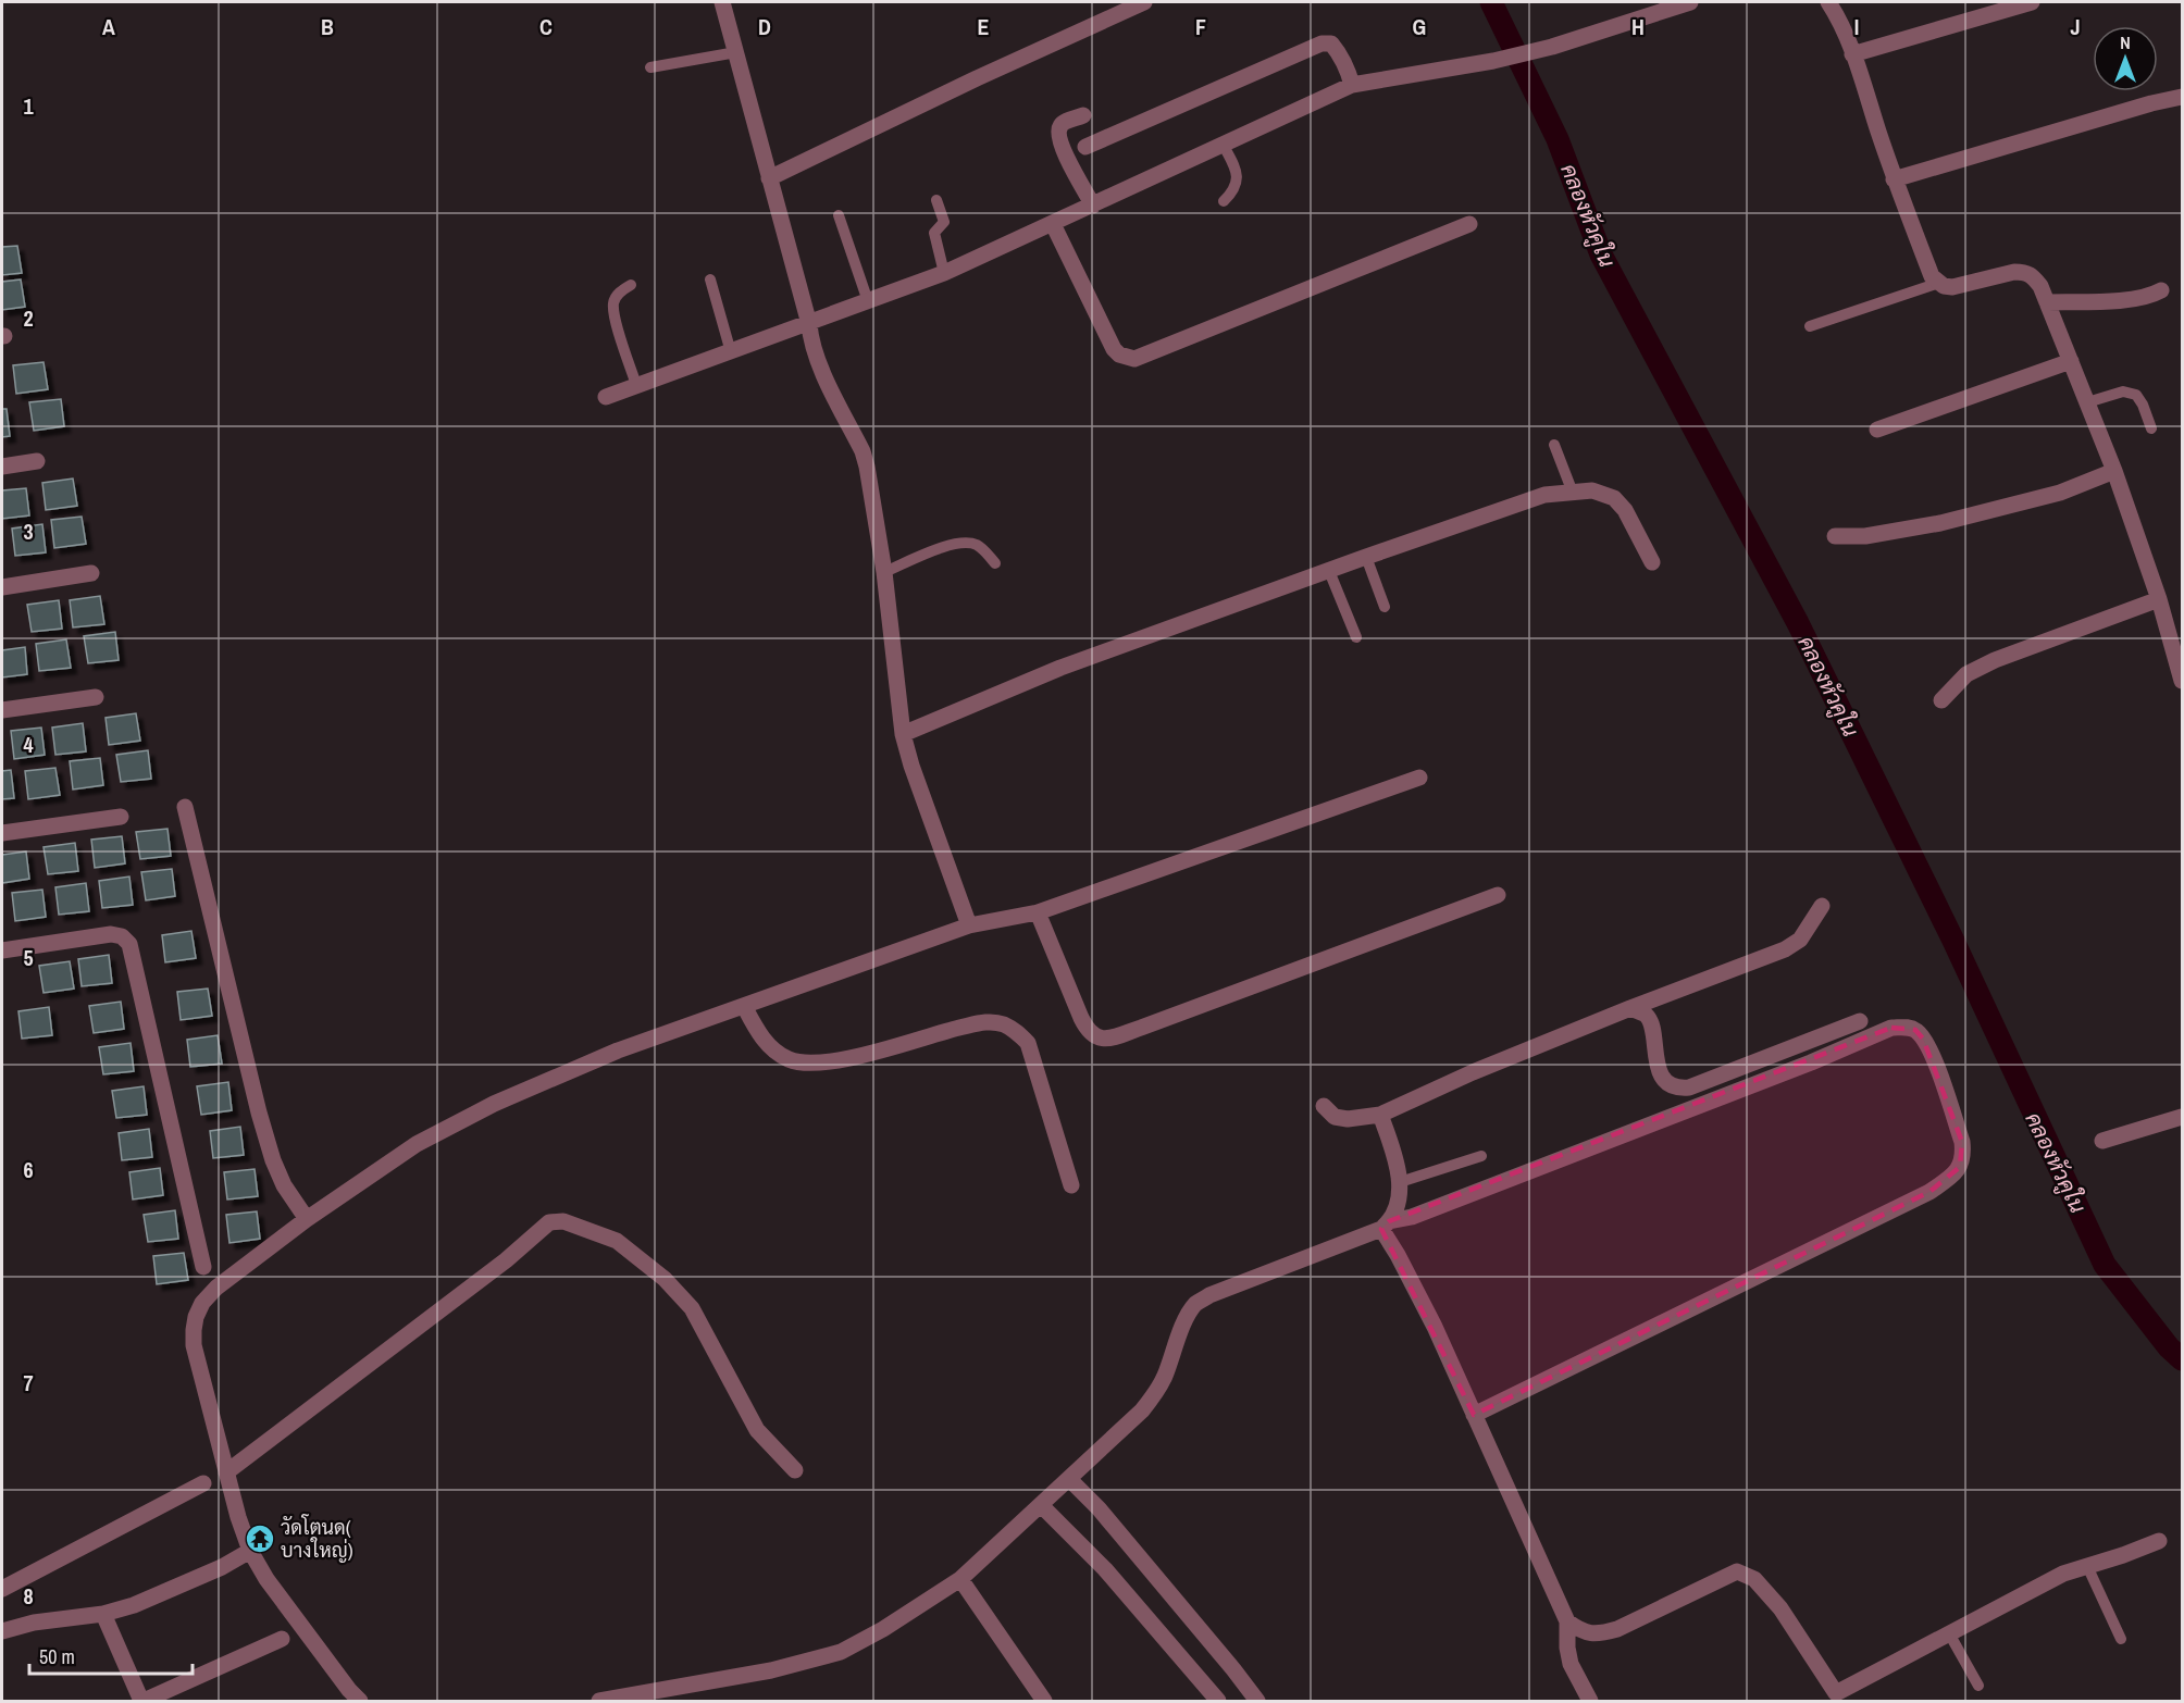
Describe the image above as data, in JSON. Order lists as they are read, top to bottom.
{
  "water": ["คลองหัวคูใน"],
  "places": {
    "temple": ["วัดโตนด( บางใหญ่)"]
  },
  "scale_bar": "50 m",
  "north": "top",
  "grid": {
    "columns": [
      "A",
      "B",
      "C",
      "D",
      "E",
      "F",
      "G",
      "H",
      "I",
      "J"
    ],
    "rows": [
      "1",
      "2",
      "3",
      "4",
      "5",
      "6",
      "7",
      "8"
    ]
  }
}
